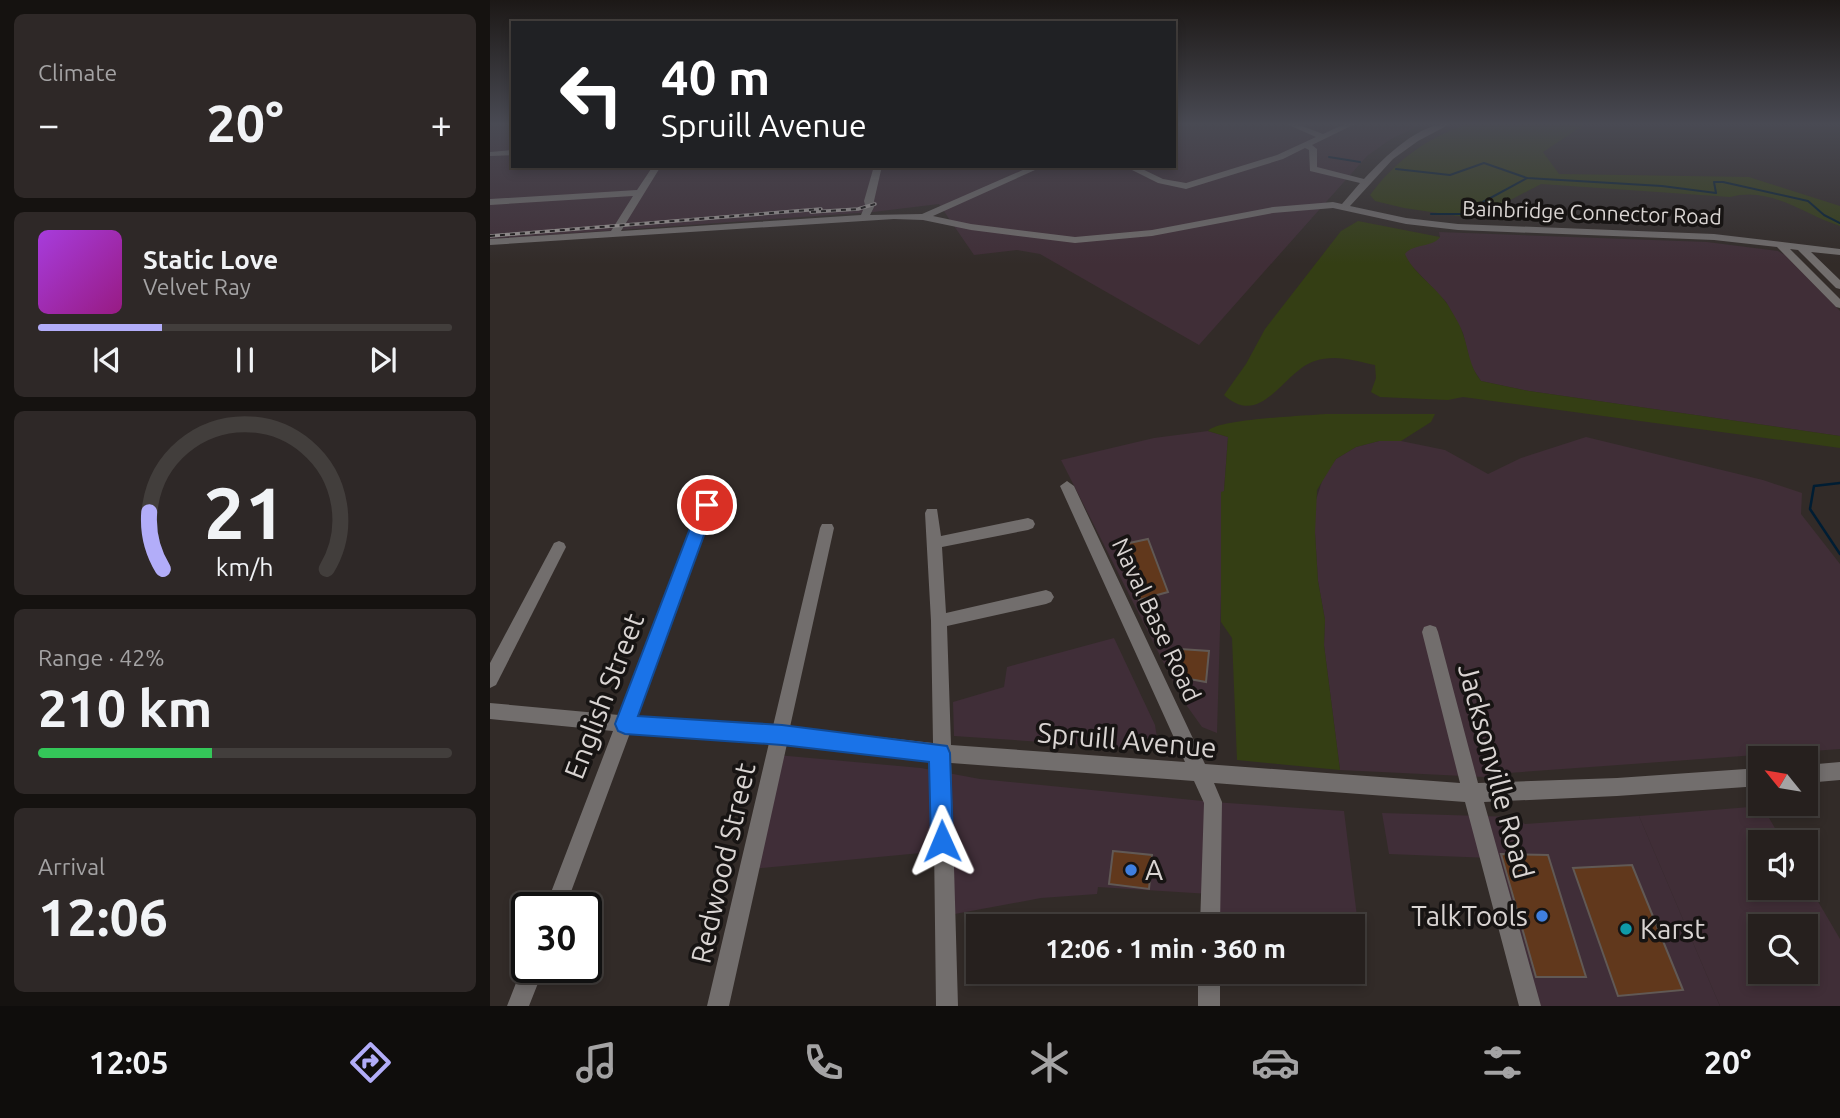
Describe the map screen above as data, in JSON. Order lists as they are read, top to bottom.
{
  "streets": {
    "street": [
      "Bainbridge Connector Road",
      "Naval Base Road",
      "English Street",
      "Spruill Avenue",
      "Jacksonville Road",
      "Redwood Street"
    ]
  },
  "crossings": [
    ["Naval Base Road", "Spruill Avenue"],
    ["English Street", "Spruill Avenue"],
    ["Spruill Avenue", "Jacksonville Road"],
    ["Spruill Avenue", "Redwood Street"]
  ],
  "places": ["A", "TalkTools", "Karst"],
  "north": "top left",
  "page": {
    "tile": [
      "Climate",
      ["Range · 42%", "210 km"],
      ["Arrival", "12:06"]
    ],
    "turn": ["40 m", "Spruill Avenue"],
    "heat": ["−", "20°", "+"],
    "song": ["Static Love", "Velvet Ray"],
    "limit": "30",
    "trip": "12:06 · 1 min · 360 m",
    "tabs": ["12:05", "20°"],
    "gauge": ["21", "km/h"]
  }
}
